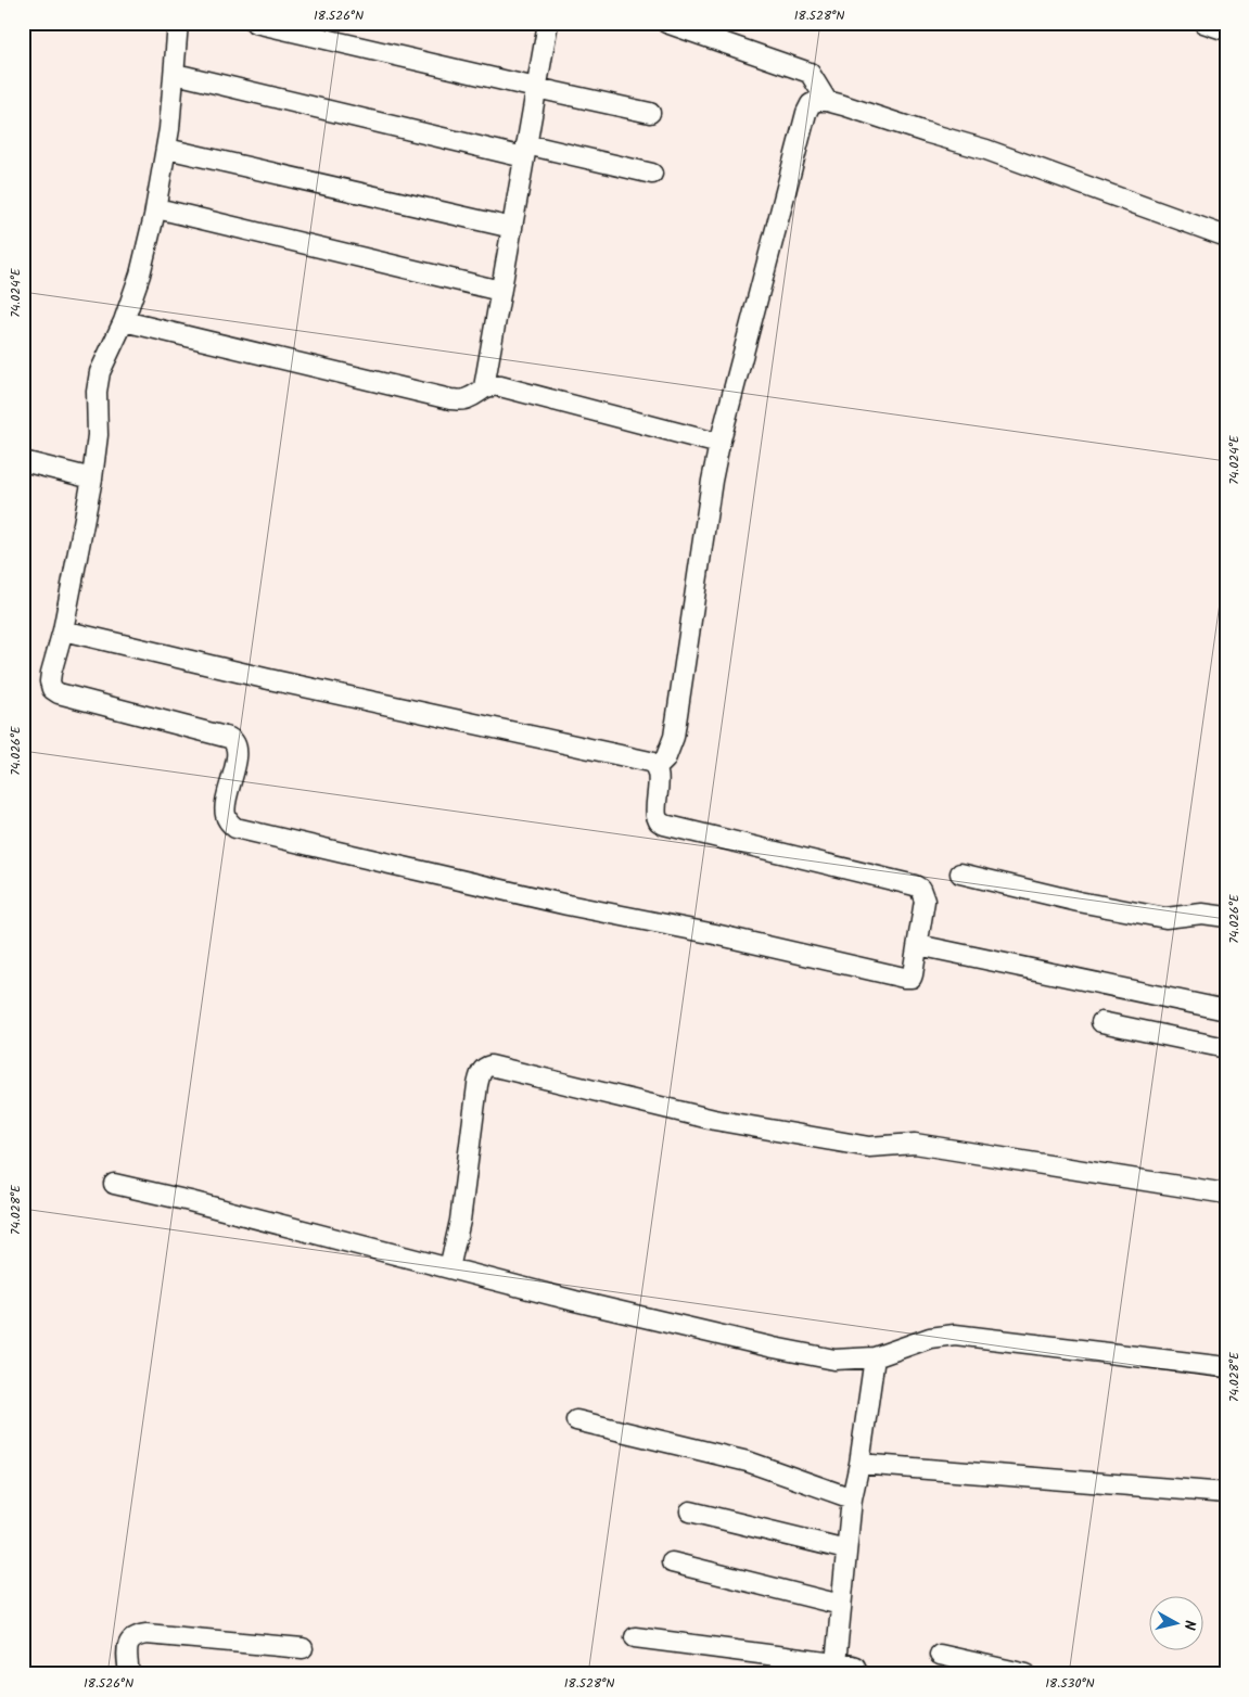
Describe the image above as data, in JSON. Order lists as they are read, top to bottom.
{
  "north": "right",
  "coordinates": [
    "18.526°N",
    "18.528°N",
    "74.024°E",
    "74.026°E",
    "74.028°E",
    "18.530°N"
  ]
}
